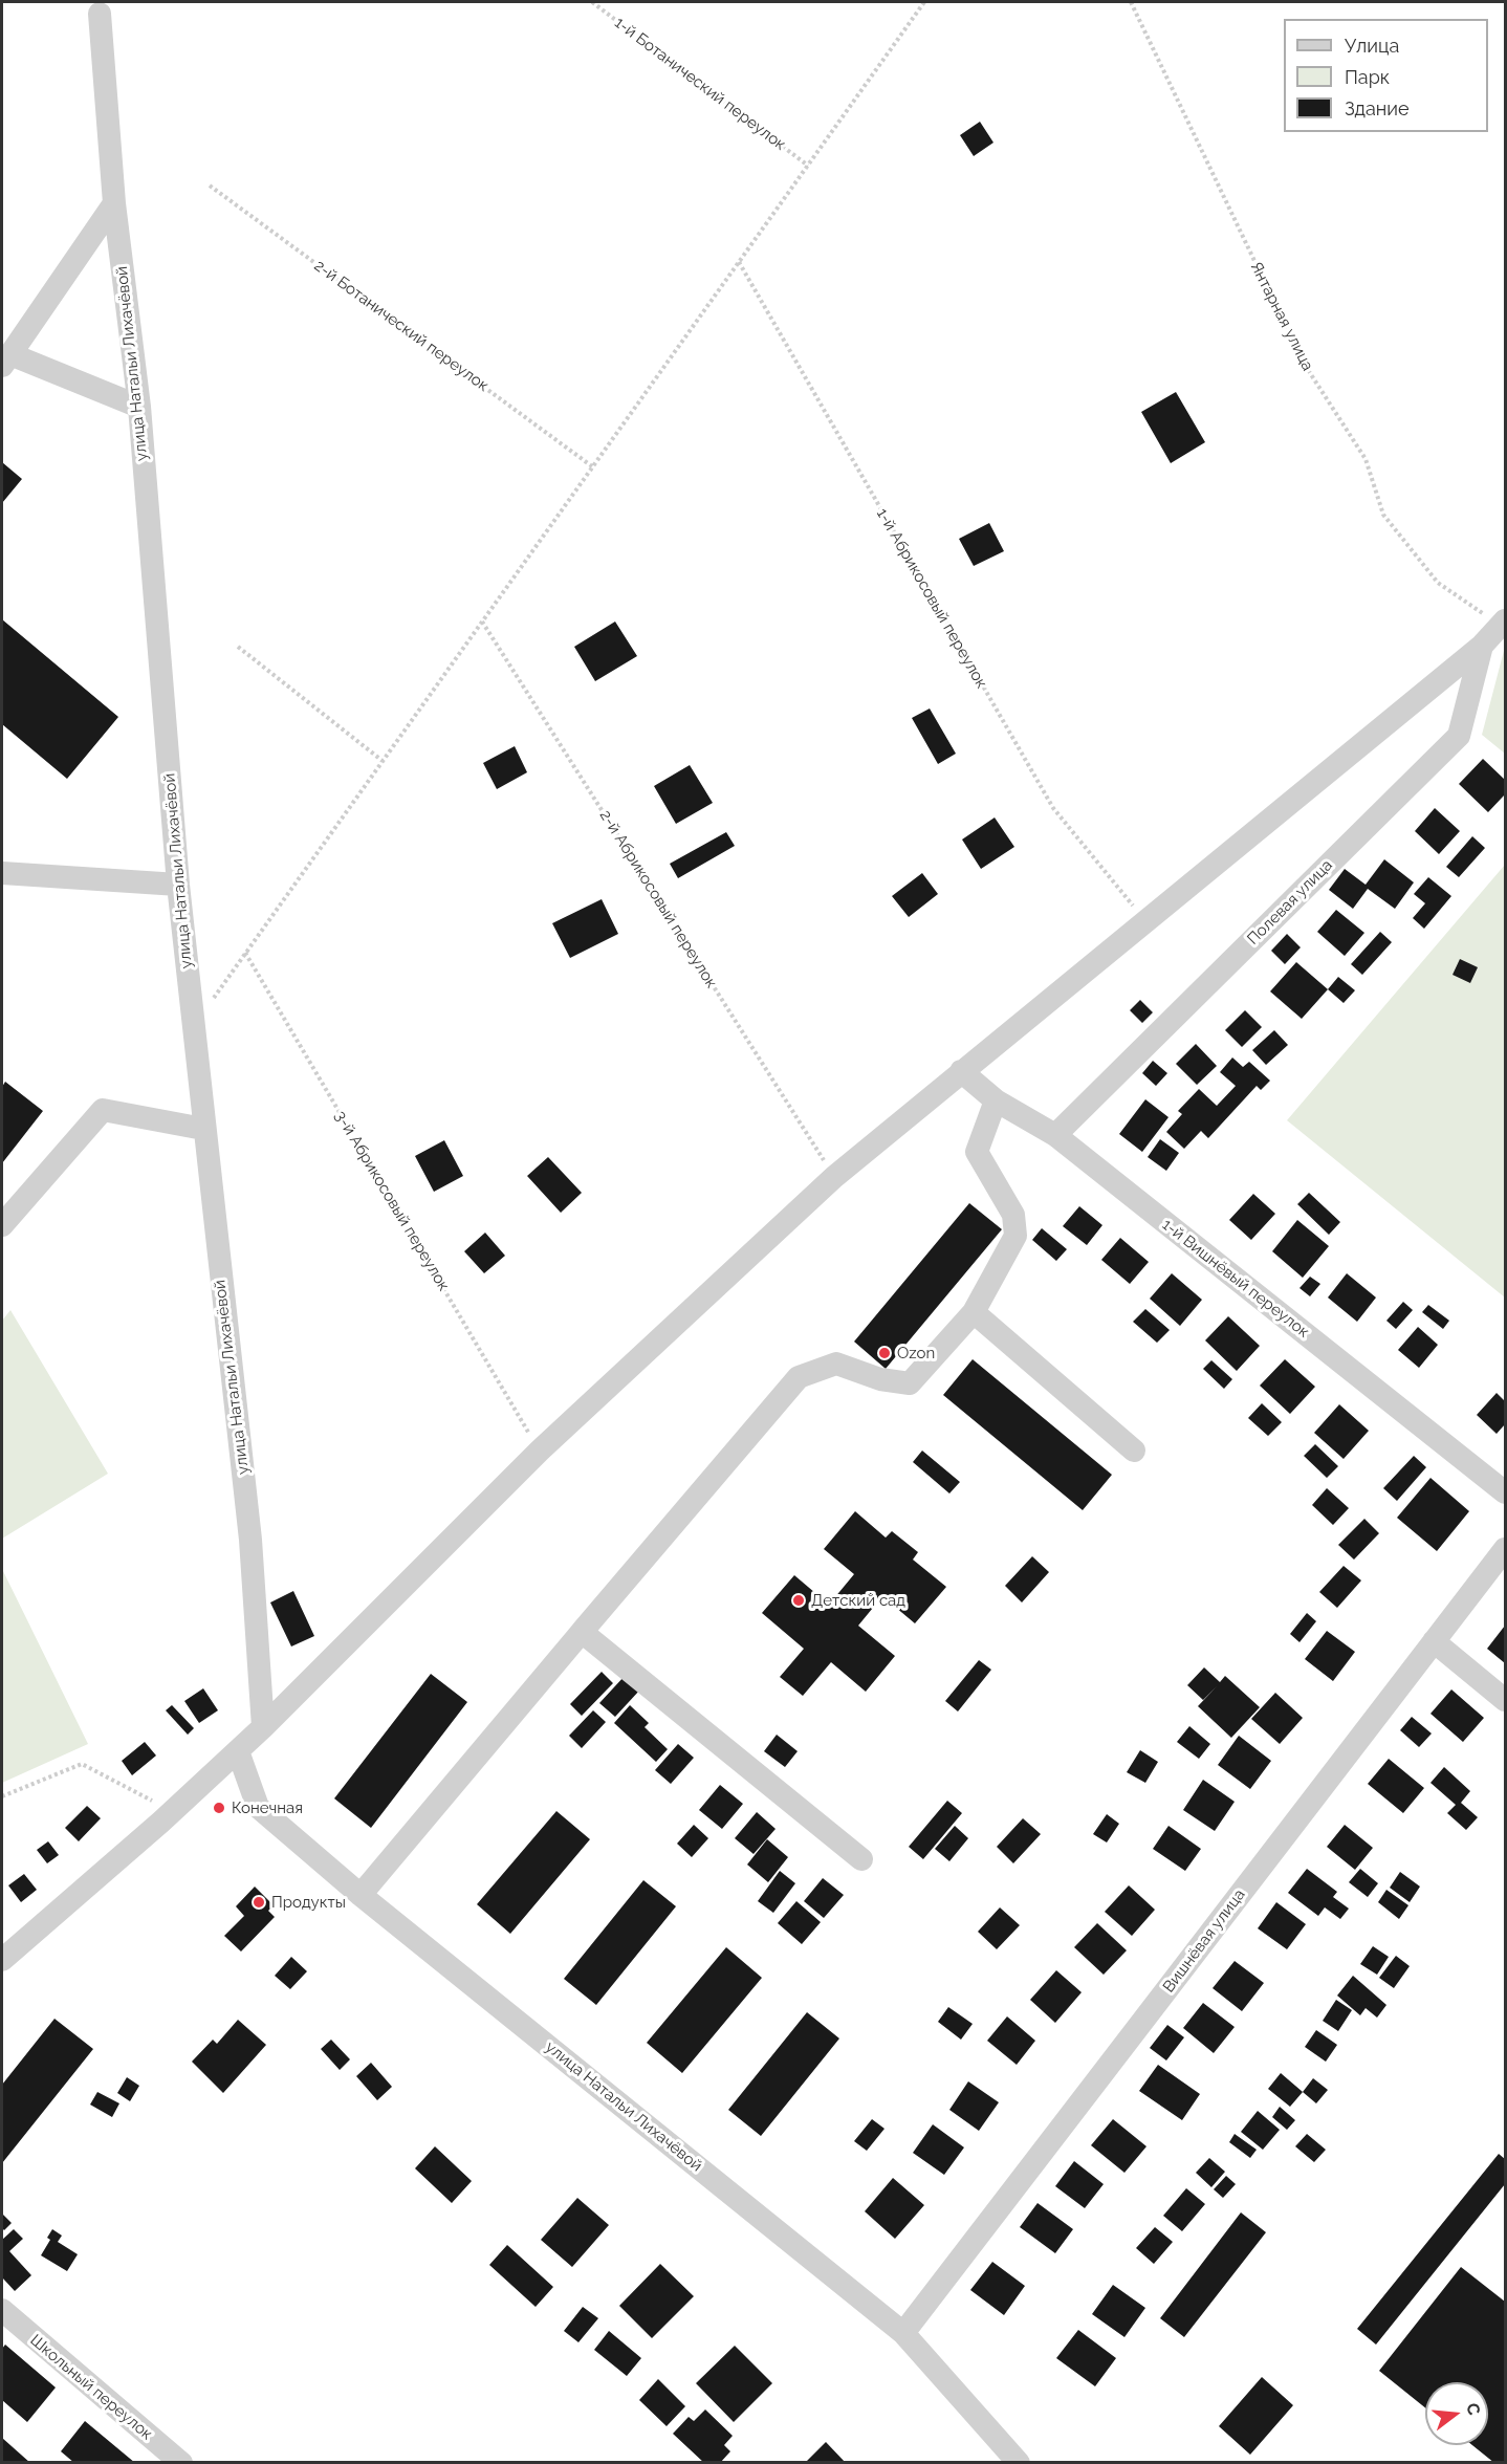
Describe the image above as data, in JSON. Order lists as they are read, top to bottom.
{
  "streets": {
    "street": [
      "улица Натальи Лихачёвой",
      "Полевая улица",
      "1-й Вишнёвый переулок",
      "Вишнёвая улица",
      "Школьный переулок"
    ],
    "path": [
      "1-й Ботанический переулок",
      "Янтарная улица",
      "2-й Ботанический переулок",
      "1-й Абрикосовый переулок",
      "2-й Абрикосовый переулок",
      "3-й Абрикосовый переулок"
    ]
  },
  "crossings": [
    ["улица Натальи Лихачёвой", "Вишнёвая улица"],
    ["Полевая улица", "1-й Вишнёвый переулок"]
  ],
  "places": [
    "Ozon",
    "Детский сад",
    "Конечная",
    "Продукты"
  ],
  "legend": ["Улица", "Парк", "Здание"],
  "north": "right"
}
